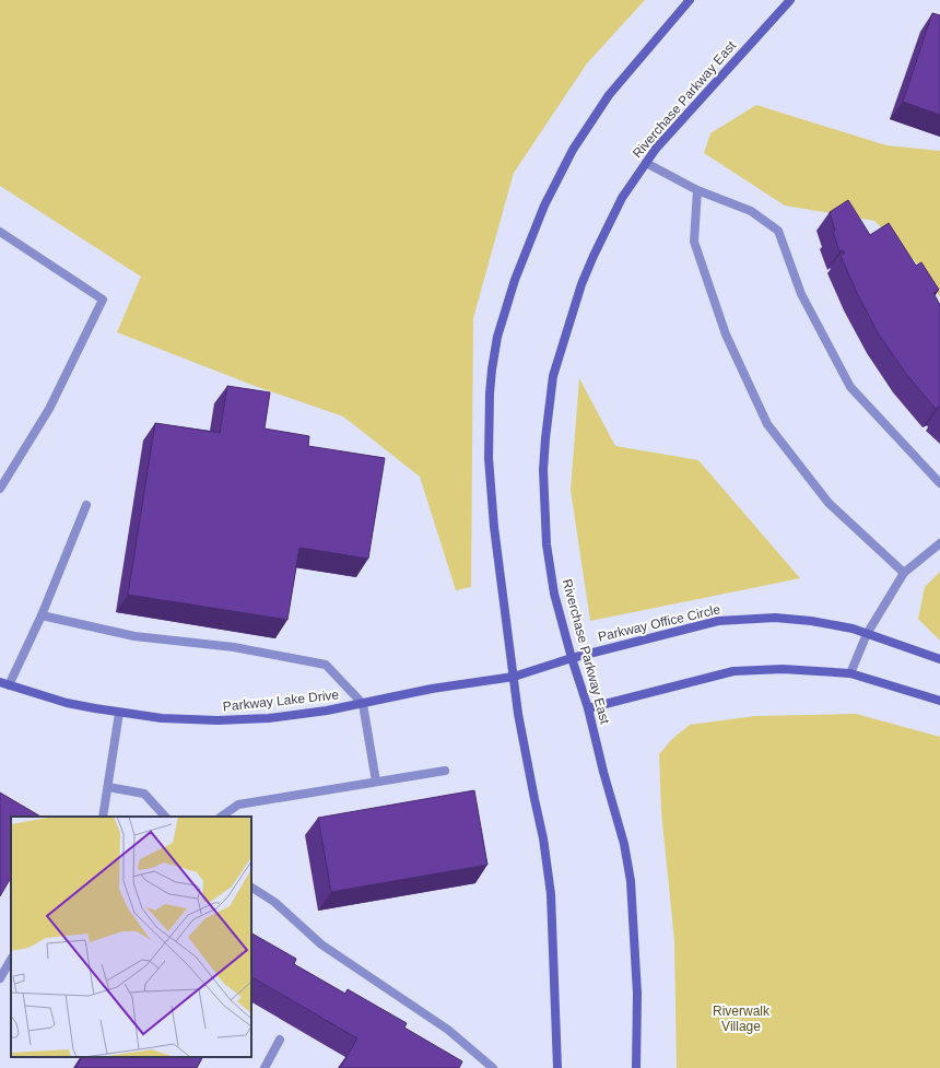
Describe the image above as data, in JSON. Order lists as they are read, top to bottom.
{
  "streets": {
    "street": ["Riverchase Parkway East", "Parkway Office Circle", "Parkway Lake Drive"]
  },
  "crossings": [
    ["Riverchase Parkway East", "Parkway Office Circle"],
    ["Parkway Office Circle", "Parkway Lake Drive"]
  ],
  "parks": ["Riverwalk Village"]
}
